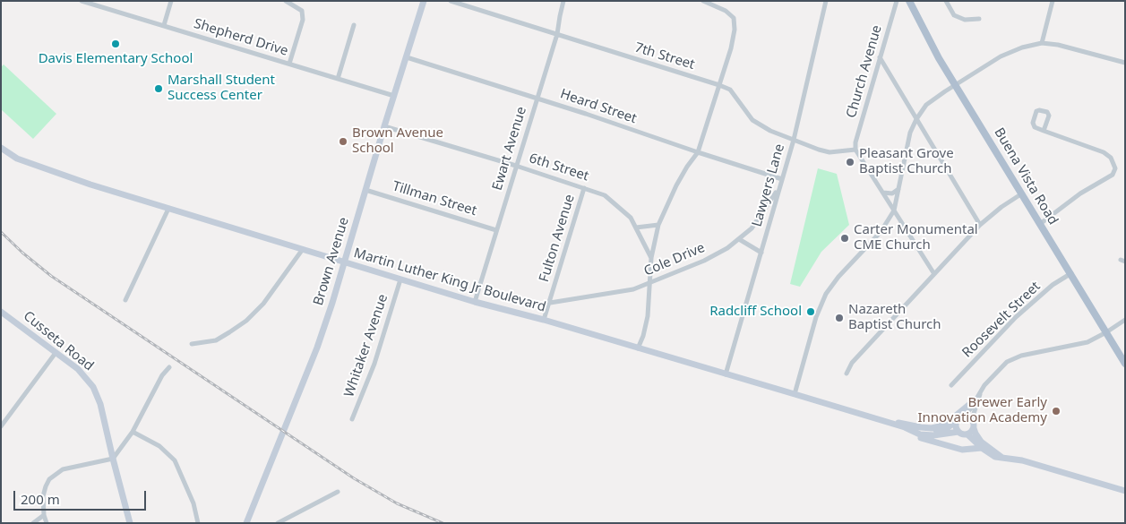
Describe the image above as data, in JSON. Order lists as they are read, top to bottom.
{
  "streets": {
    "main road": [
      "Buena Vista Road",
      "Brown Avenue",
      "Martin Luther King Jr Boulevard",
      "Cusseta Road"
    ],
    "street": [
      "Shepherd Drive",
      "7th Street",
      "Church Avenue",
      "Heard Street",
      "Ewart Avenue",
      "6th Street",
      "Lawyers Lane",
      "Tillman Street",
      "Fulton Avenue",
      "Cole Drive",
      "Roosevelt Street",
      "Whitaker Avenue"
    ]
  },
  "crossings": [
    ["Shepherd Drive", "Brown Avenue"],
    ["7th Street", "Church Avenue"],
    ["7th Street", "Ewart Avenue"],
    ["7th Street", "Lawyers Lane"],
    ["Heard Street", "Ewart Avenue"],
    ["Heard Street", "Lawyers Lane"],
    ["Heard Street", "Brown Avenue"],
    ["Ewart Avenue", "6th Street"],
    ["Ewart Avenue", "Tillman Street"],
    ["Ewart Avenue", "Martin Luther King Jr Boulevard"],
    ["6th Street", "Fulton Avenue"],
    ["6th Street", "Brown Avenue"],
    ["Buena Vista Road", "Roosevelt Street"],
    ["Lawyers Lane", "Cole Drive"],
    ["Lawyers Lane", "Martin Luther King Jr Boulevard"],
    ["Tillman Street", "Brown Avenue"],
    ["Fulton Avenue", "Cole Drive"],
    ["Fulton Avenue", "Martin Luther King Jr Boulevard"],
    ["Brown Avenue", "Martin Luther King Jr Boulevard"],
    ["Martin Luther King Jr Boulevard", "Whitaker Avenue"]
  ],
  "places": [
    "Davis Elementary School",
    "Marshall Student Success Center",
    "Brown Avenue School",
    "Pleasant Grove Baptist Church",
    "Carter Monumental CME Church",
    "Radcliff School",
    "Nazareth Baptist Church",
    "Brewer Early Innovation Academy"
  ],
  "scale_bar": "200 m"
}
